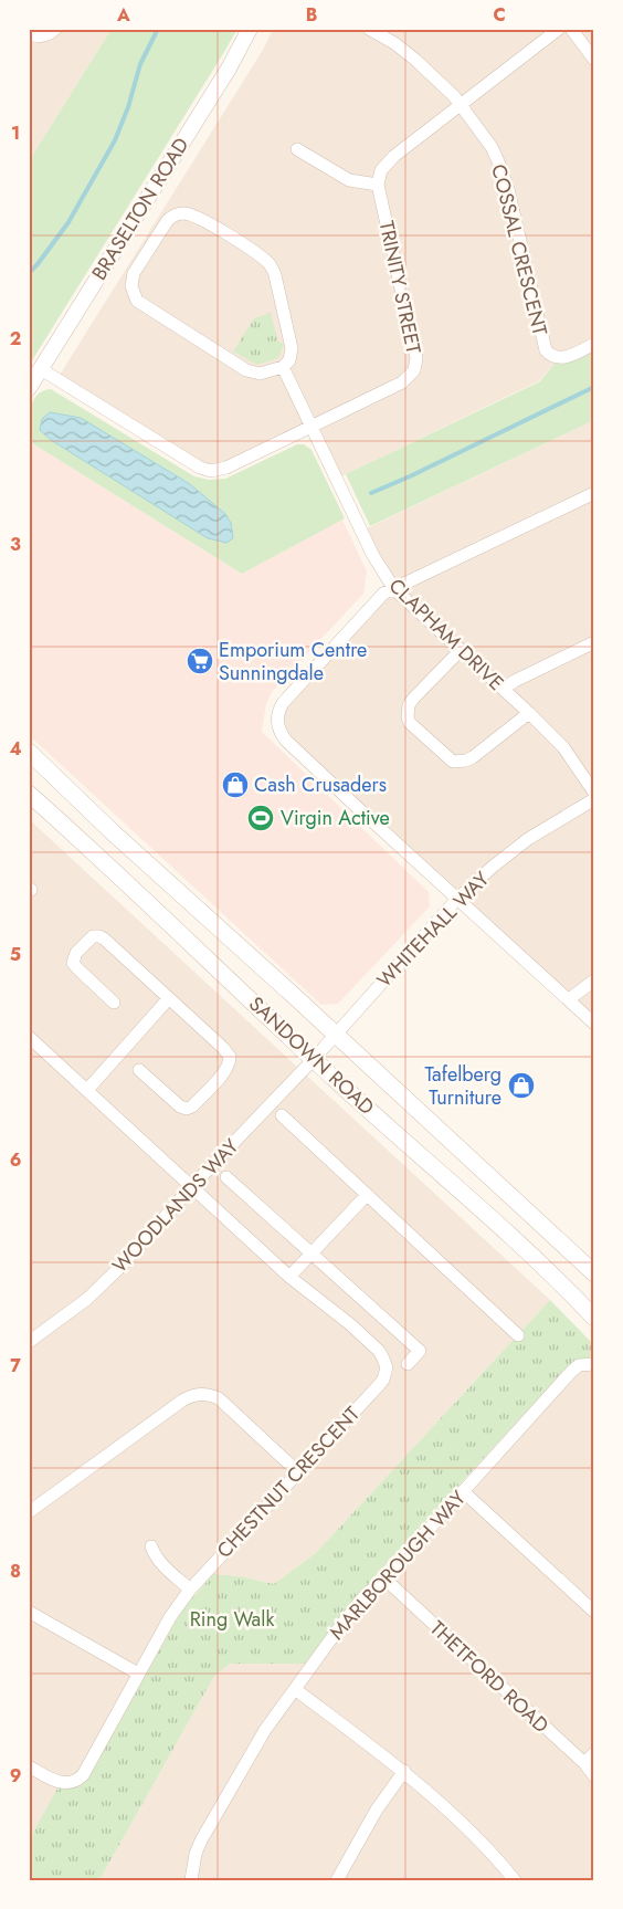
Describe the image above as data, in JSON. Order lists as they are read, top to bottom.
{
  "streets": {
    "main road": ["SANDOWN ROAD"],
    "street": [
      "BRASELTON ROAD",
      "COSSAL CRESCENT",
      "TRINITY STREET",
      "CLAPHAM DRIVE",
      "WHITEHALL WAY",
      "WOODLANDS WAY",
      "CHESTNUT CRESCENT",
      "MARLBOROUGH WAY",
      "THETFORD ROAD"
    ]
  },
  "crossings": [
    ["BRASELTON ROAD", "TRINITY STREET"],
    ["TRINITY STREET", "CLAPHAM DRIVE"],
    ["WHITEHALL WAY", "SANDOWN ROAD"],
    ["WHITEHALL WAY", "WOODLANDS WAY"],
    ["SANDOWN ROAD", "WOODLANDS WAY"],
    ["WOODLANDS WAY", "CHESTNUT CRESCENT"],
    ["MARLBOROUGH WAY", "THETFORD ROAD"]
  ],
  "parks": ["Ring Walk"],
  "places": {
    "supermarket": ["Emporium Centre Sunningdale"],
    "shop": ["Cash Crusaders", "Tafelberg Turniture"],
    "sports": ["Virgin Active"]
  },
  "grid": {
    "columns": ["A", "B", "C"],
    "rows": [
      "1",
      "2",
      "3",
      "4",
      "5",
      "6",
      "7",
      "8",
      "9"
    ]
  }
}
